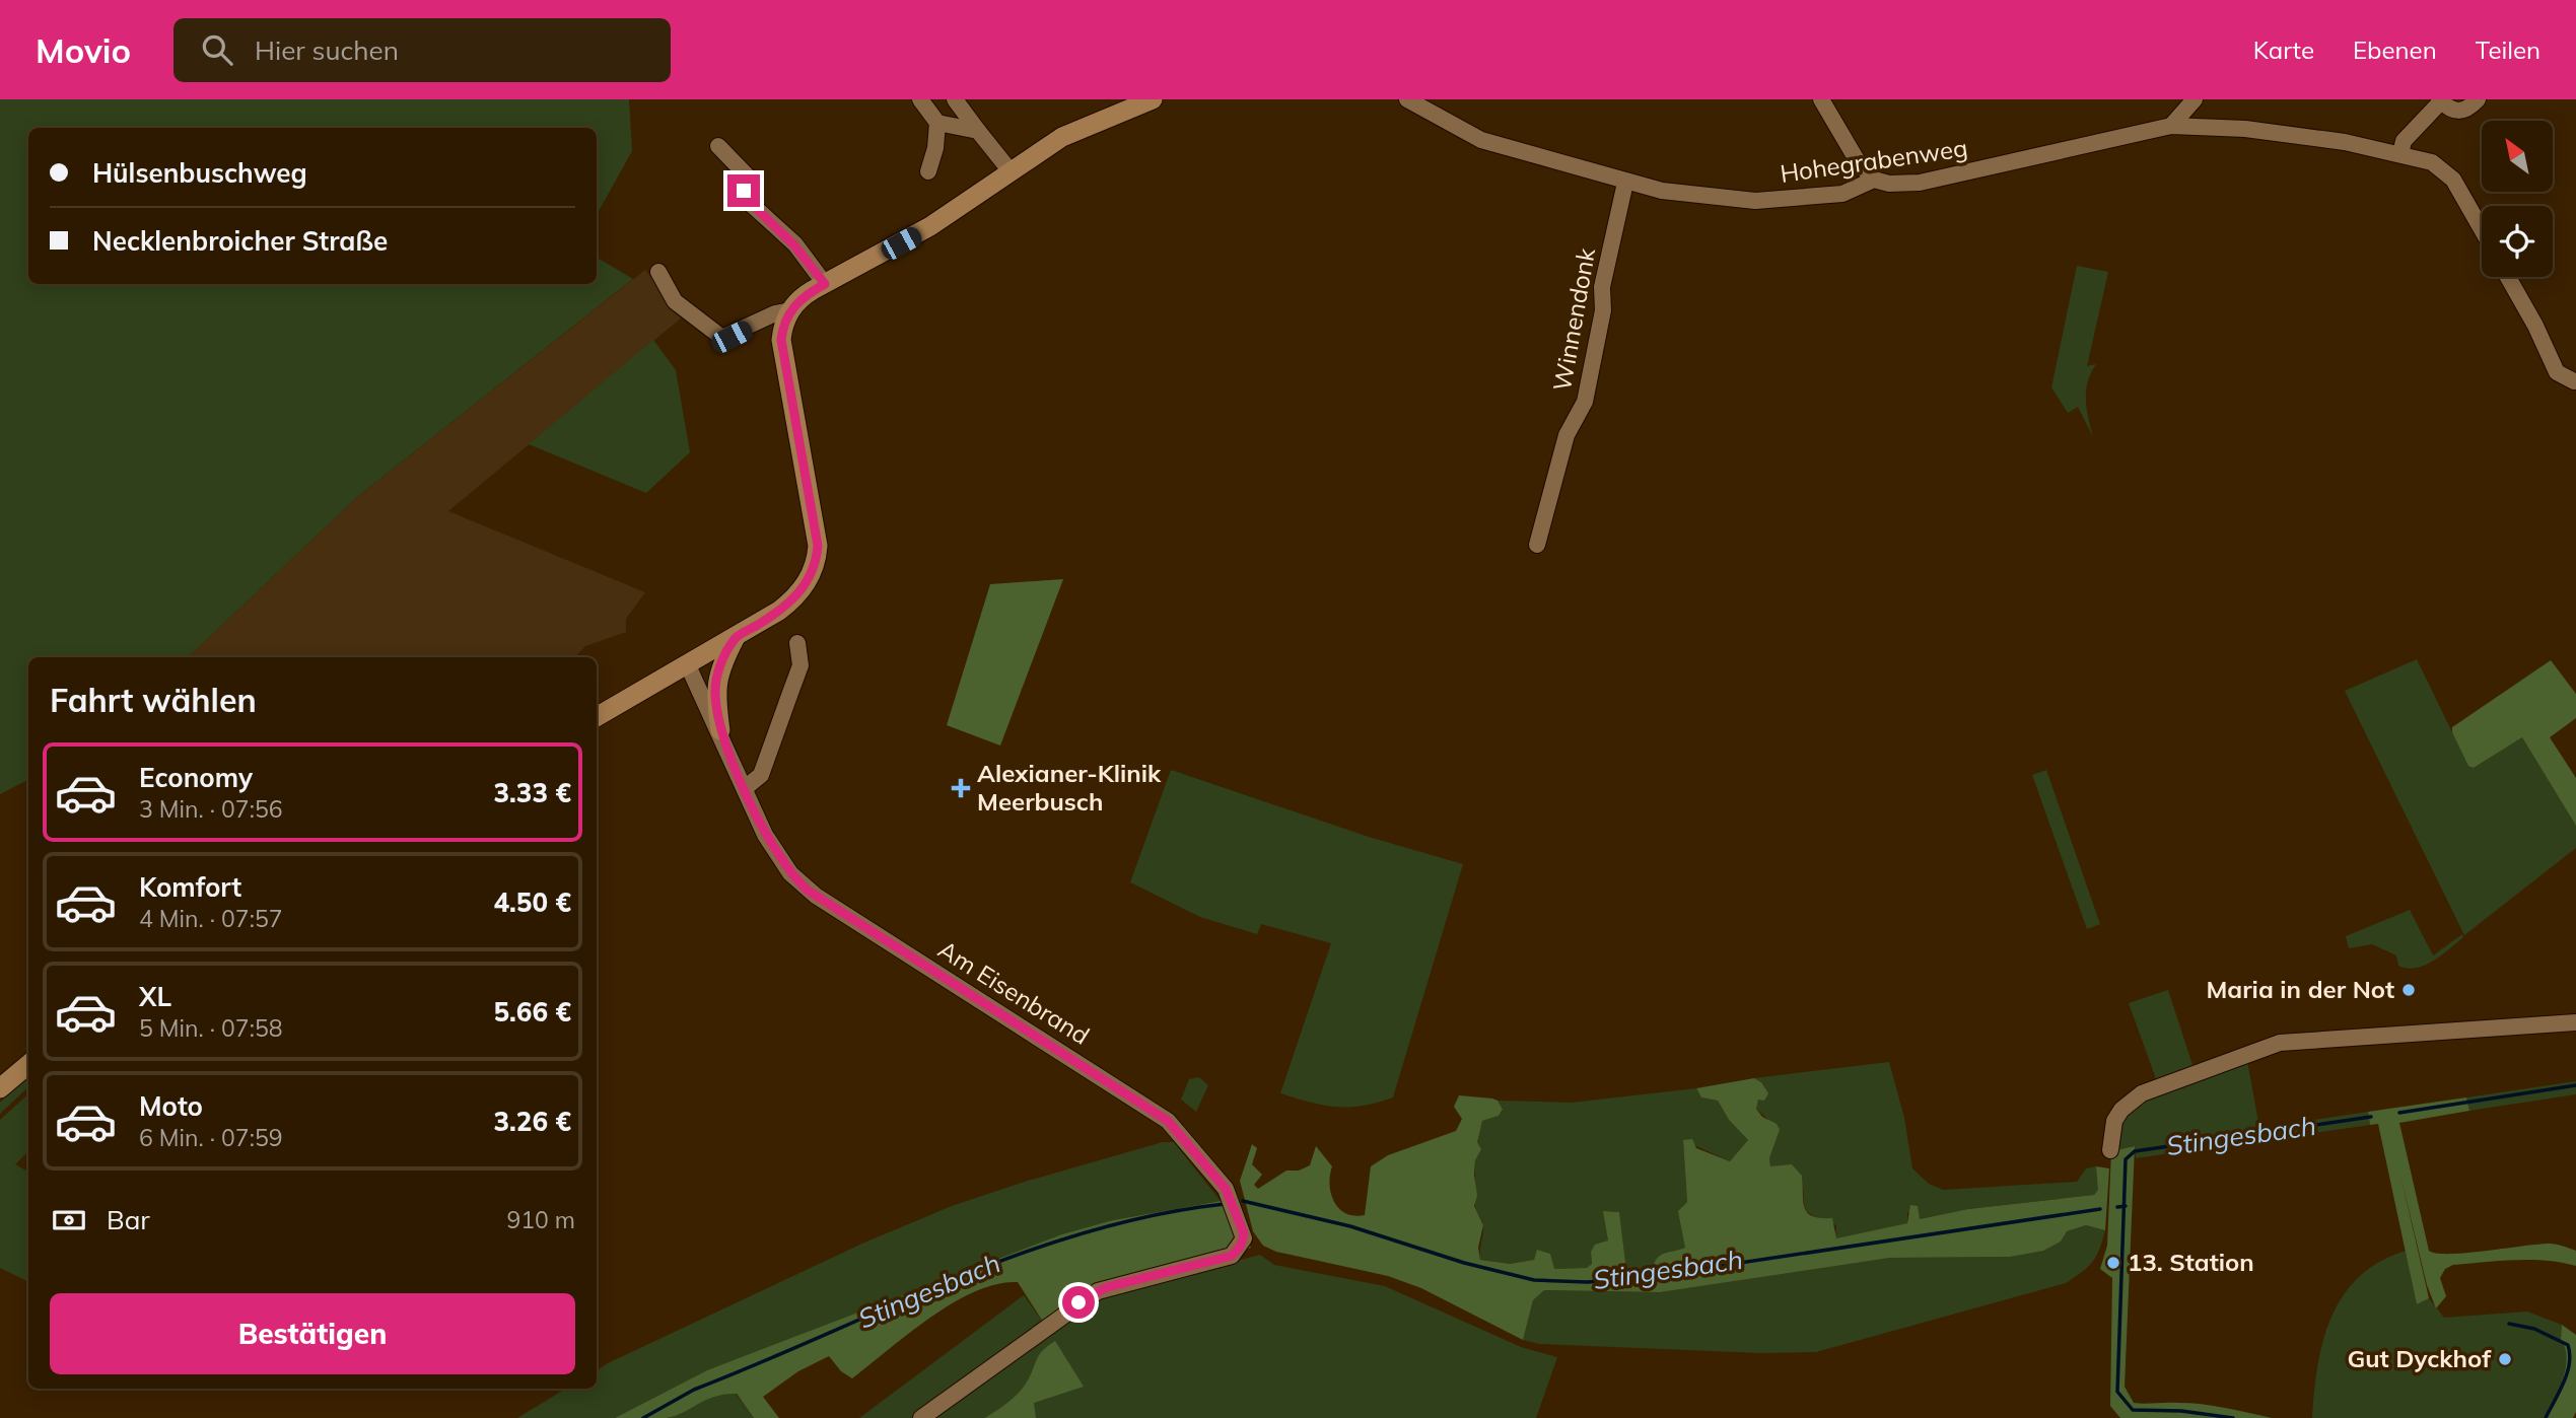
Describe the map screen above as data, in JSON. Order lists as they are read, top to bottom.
{
  "streets": {
    "street": ["Hohegrabenweg", "Winnendonk", "Am Eisenbrand"]
  },
  "crossings": [
    ["Hohegrabenweg", "Winnendonk"]
  ],
  "water": ["Stingesbach"],
  "places": {
    "health": ["Alexianer-Klinik Meerbusch"],
    "other": ["Maria in der Not", "13. Station", "Gut Dyckhof"]
  },
  "north": "top left",
  "page": {
    "header": "Movio",
    "search": "Hier suchen",
    "nav": ["Karte", "Ebenen", "Teilen"],
    "banner": ["Hülsenbuschweg", "Necklenbroicher Straße"],
    "heading": "Fahrt wählen",
    "list": [
      {
        "name": "Economy",
        "note": "3 Min. · 07:56",
        "value": "3.33 €"
      },
      {
        "name": "Komfort",
        "note": "4 Min. · 07:57",
        "value": "4.50 €"
      },
      {
        "name": "XL",
        "note": "5 Min. · 07:58",
        "value": "5.66 €"
      },
      {
        "name": "Moto",
        "note": "6 Min. · 07:59",
        "value": "3.26 €"
      }
    ],
    "pay": ["Bar", "910 m"],
    "buttons": "Bestätigen"
  }
}
